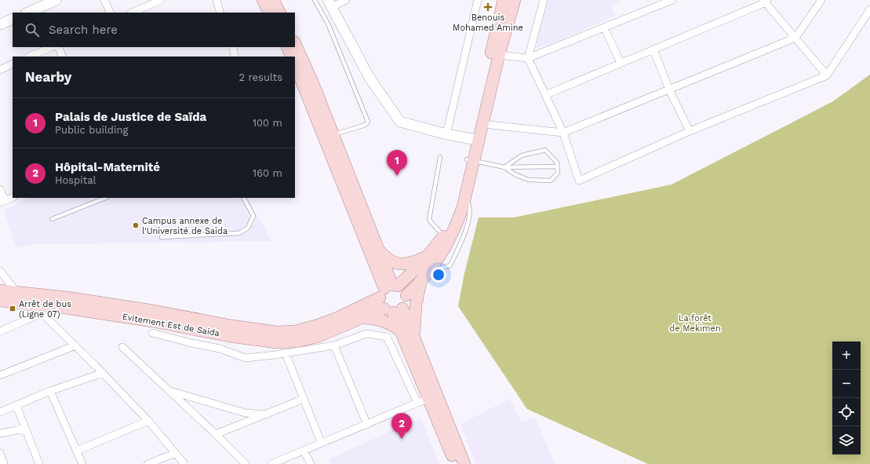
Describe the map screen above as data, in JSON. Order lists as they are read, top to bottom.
{
  "streets": {
    "main road": ["Evitement Est de Saida"]
  },
  "parks": ["La forêt de Mekimen"],
  "places": {
    "health": ["Benouis Mohamed Amine"],
    "other": ["Campus annexe de l'Université de Saida"],
    "transit": ["Arrêt de bus (Ligne 07)"]
  },
  "page": {
    "search": "Search here",
    "heading": ["Nearby", "2 results"],
    "list": [
      {
        "mark": "1",
        "name": "Palais de Justice de Saïda",
        "note": "Public building",
        "value": "100 m"
      },
      {
        "mark": "2",
        "name": "Hôpital-Maternité",
        "note": "Hospital",
        "value": "160 m"
      }
    ],
    "pins": ["1", "2"],
    "map_buttons": ["+", "−"]
  }
}
